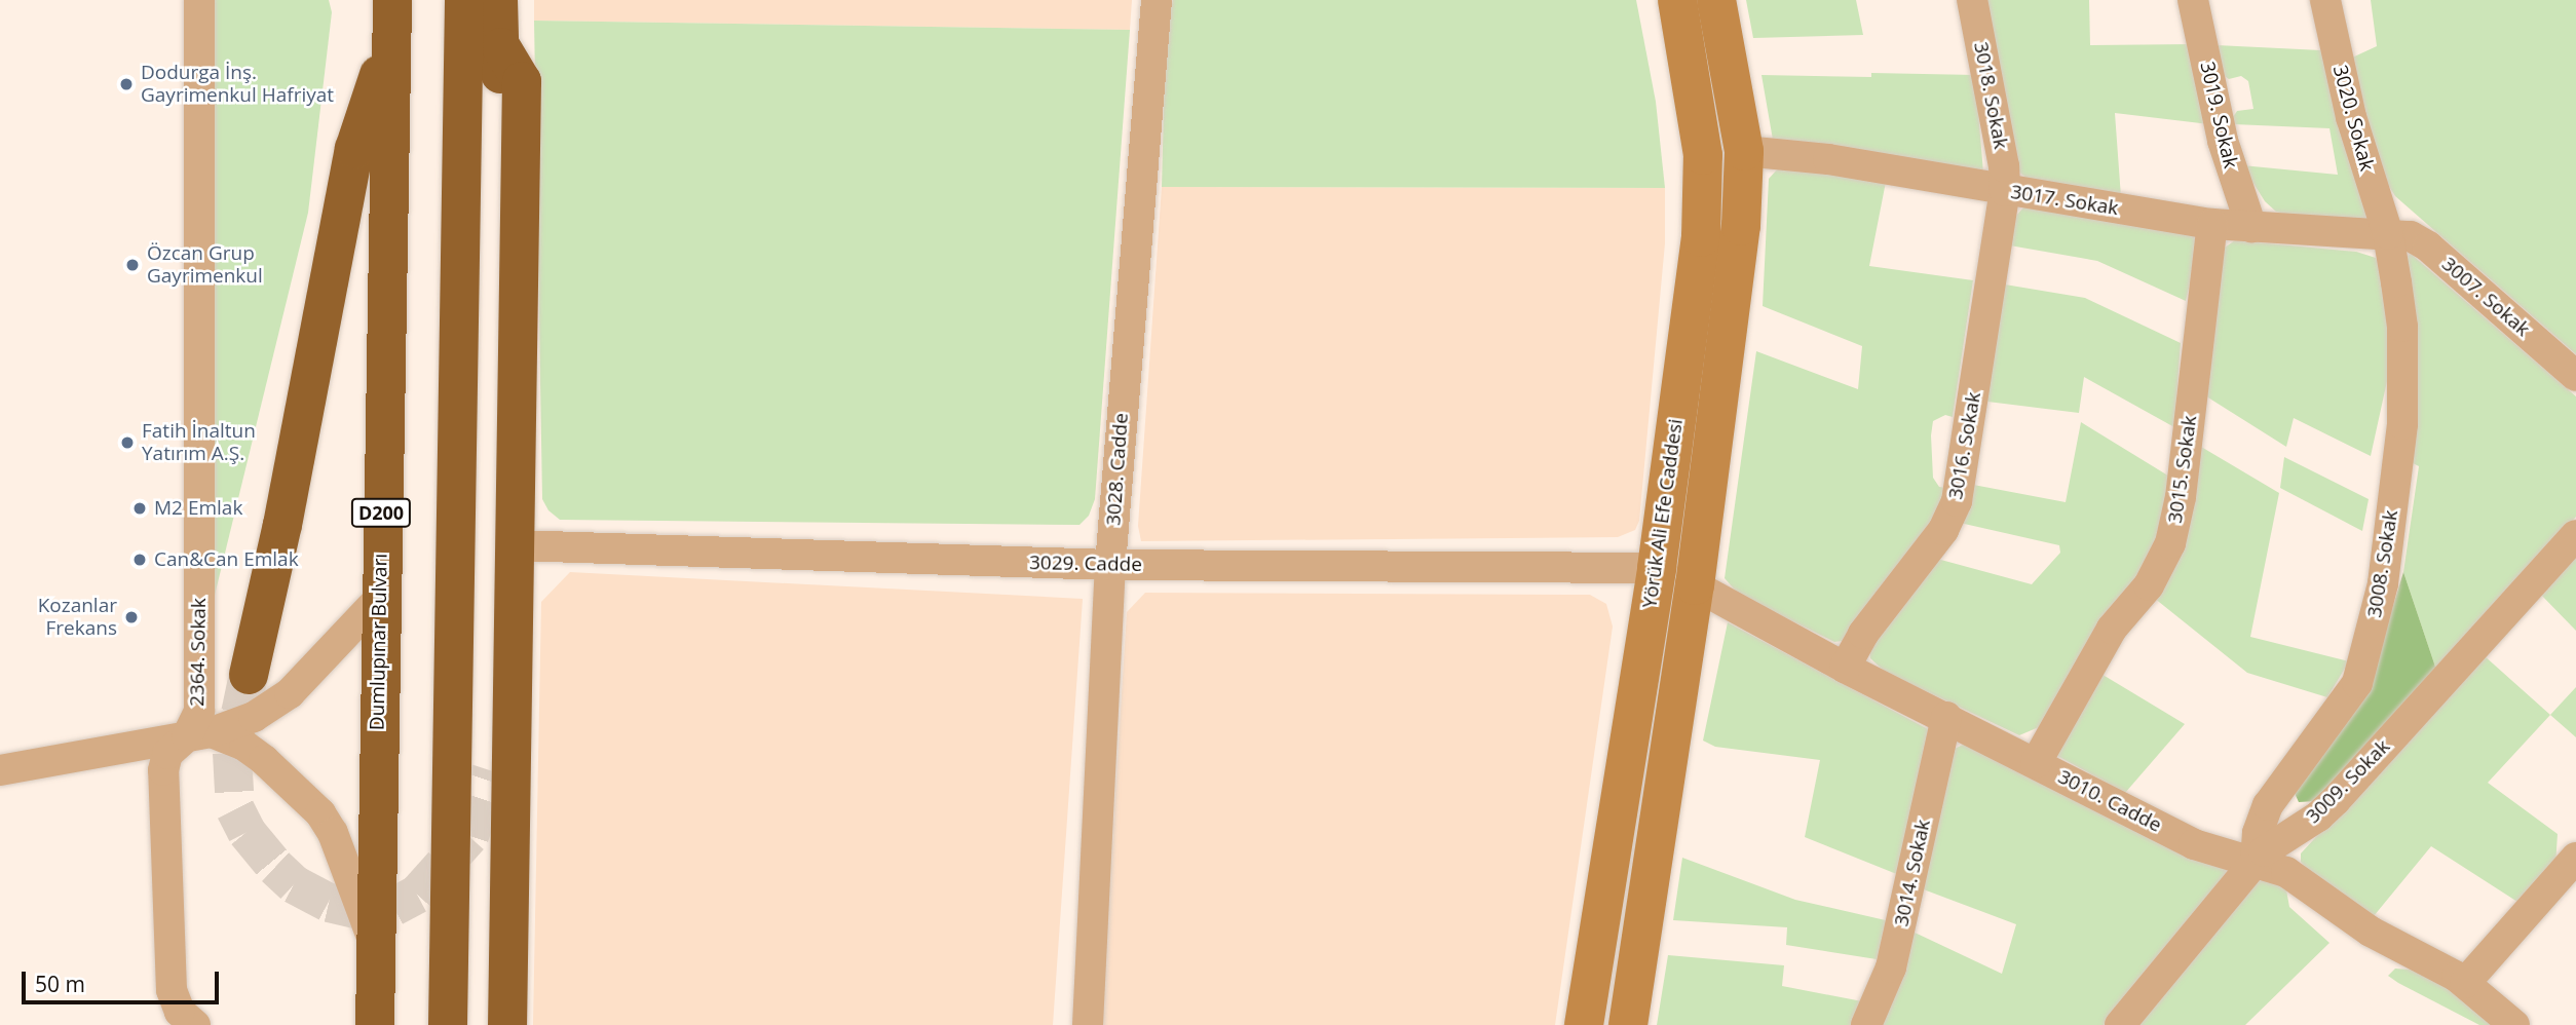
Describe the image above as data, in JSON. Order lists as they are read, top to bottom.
{
  "streets": {
    "highway": ["D200", "Dumlupınar Bulvarı"],
    "street": [
      "3018. Sokak",
      "3019. Sokak",
      "3020. Sokak",
      "3017. Sokak",
      "3007. Sokak",
      "3016. Sokak",
      "3028. Cadde",
      "3015. Sokak",
      "Yörük Ali Efe Caddesi",
      "3029. Cadde",
      "3008. Sokak",
      "2364. Sokak",
      "3009. Sokak",
      "3010. Cadde",
      "3014. Sokak"
    ]
  },
  "crossings": [
    ["3018. Sokak", "3017. Sokak"],
    ["3018. Sokak", "3016. Sokak"],
    ["3019. Sokak", "3017. Sokak"],
    ["3020. Sokak", "3017. Sokak"],
    ["3020. Sokak", "3007. Sokak"],
    ["3020. Sokak", "3008. Sokak"],
    ["3017. Sokak", "3007. Sokak"],
    ["3017. Sokak", "3016. Sokak"],
    ["3017. Sokak", "3015. Sokak"],
    ["3017. Sokak", "Yörük Ali Efe Caddesi"],
    ["3017. Sokak", "3008. Sokak"],
    ["3007. Sokak", "3008. Sokak"],
    ["3016. Sokak", "3010. Cadde"],
    ["3028. Cadde", "3029. Cadde"],
    ["3015. Sokak", "3010. Cadde"],
    ["Yörük Ali Efe Caddesi", "3029. Cadde"],
    ["Yörük Ali Efe Caddesi", "3010. Cadde"],
    ["3008. Sokak", "3009. Sokak"],
    ["3008. Sokak", "3010. Cadde"],
    ["3009. Sokak", "3010. Cadde"],
    ["3010. Cadde", "3014. Sokak"]
  ],
  "places": [
    "Dodurga İnş. Gayrimenkul Hafriyat",
    "Özcan Grup Gayrimenkul",
    "Fatih İnaltun Yatırım A.Ş.",
    "M2 Emlak",
    "Can&Can Emlak",
    "Kozanlar Frekans"
  ],
  "scale_bar": "50 m"
}
